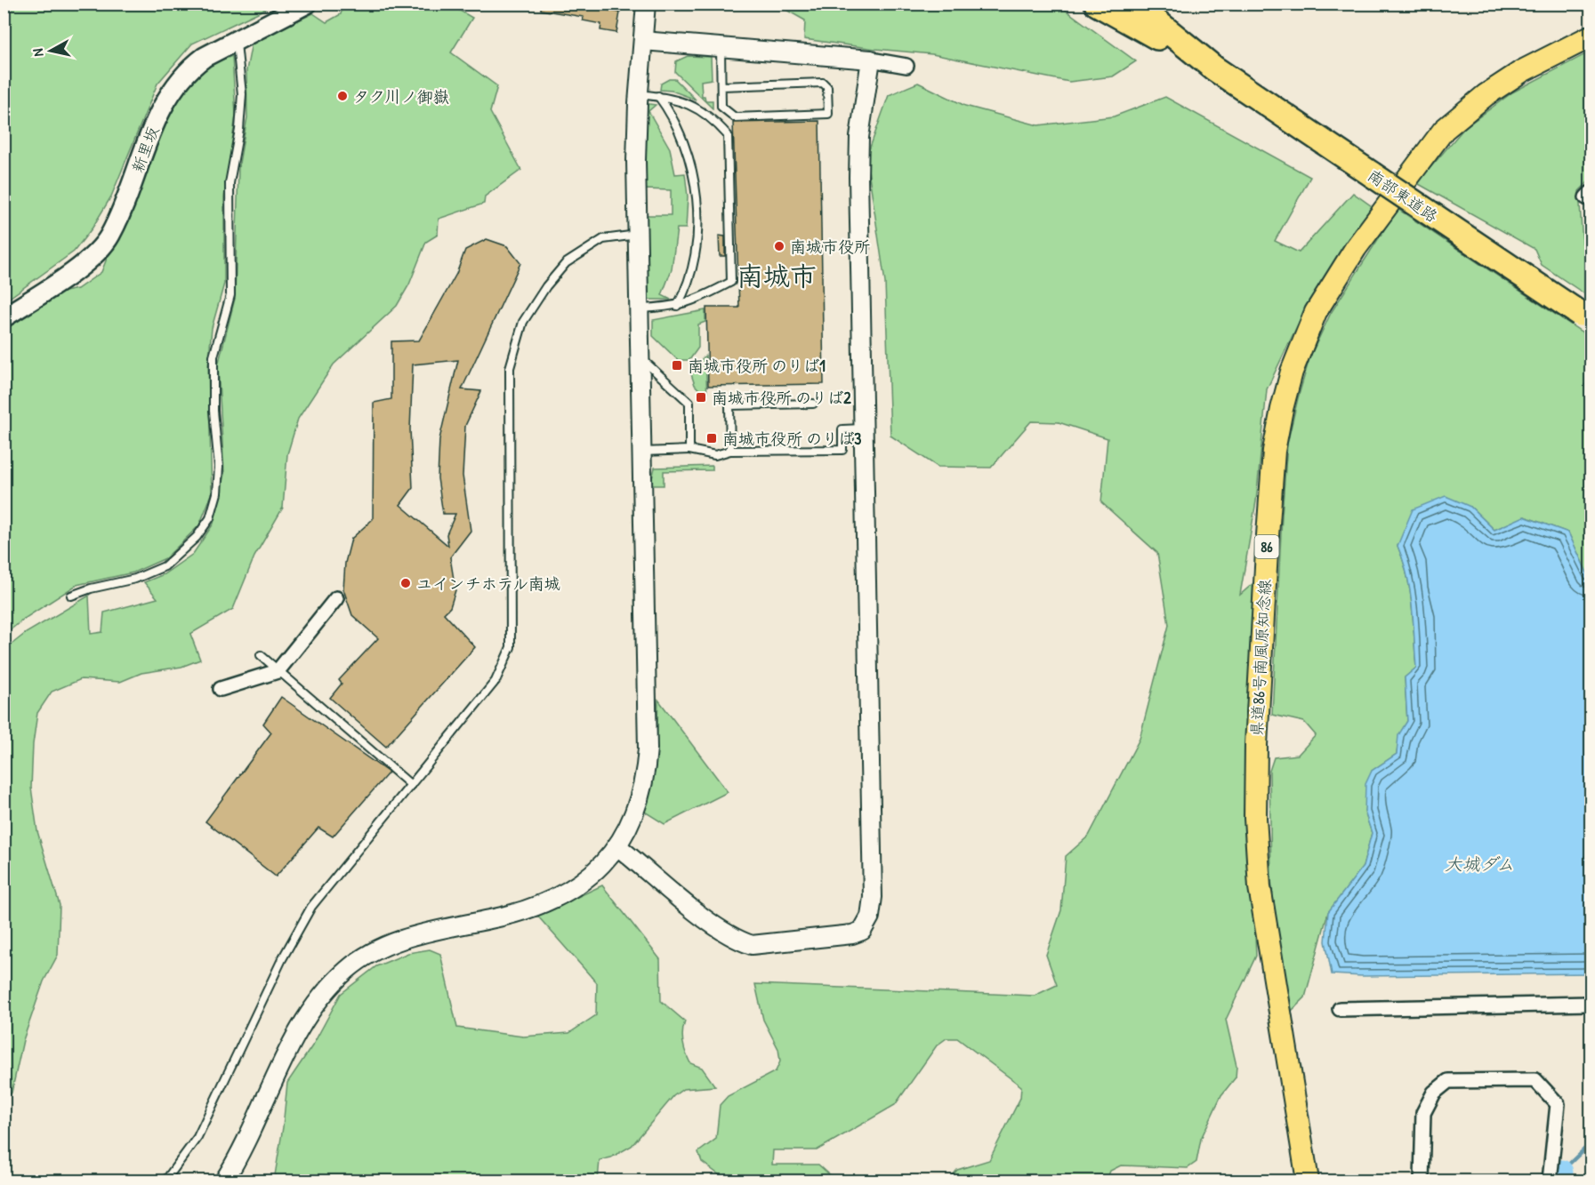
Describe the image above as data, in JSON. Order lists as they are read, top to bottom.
{
  "streets": {
    "highway": ["南部東道路"],
    "main road": ["新里坂", "86", "県道86号南風原知念線"]
  },
  "districts": ["南城市"],
  "water": ["大城ダム"],
  "places": {
    "other": ["タク川ノ御嶽", "南城市役所", "ユインチホテル南城"],
    "transit": ["南城市役所 のりば1", "南城市役所 のりば2", "南城市役所 のりば3"]
  },
  "north": "left"
}
